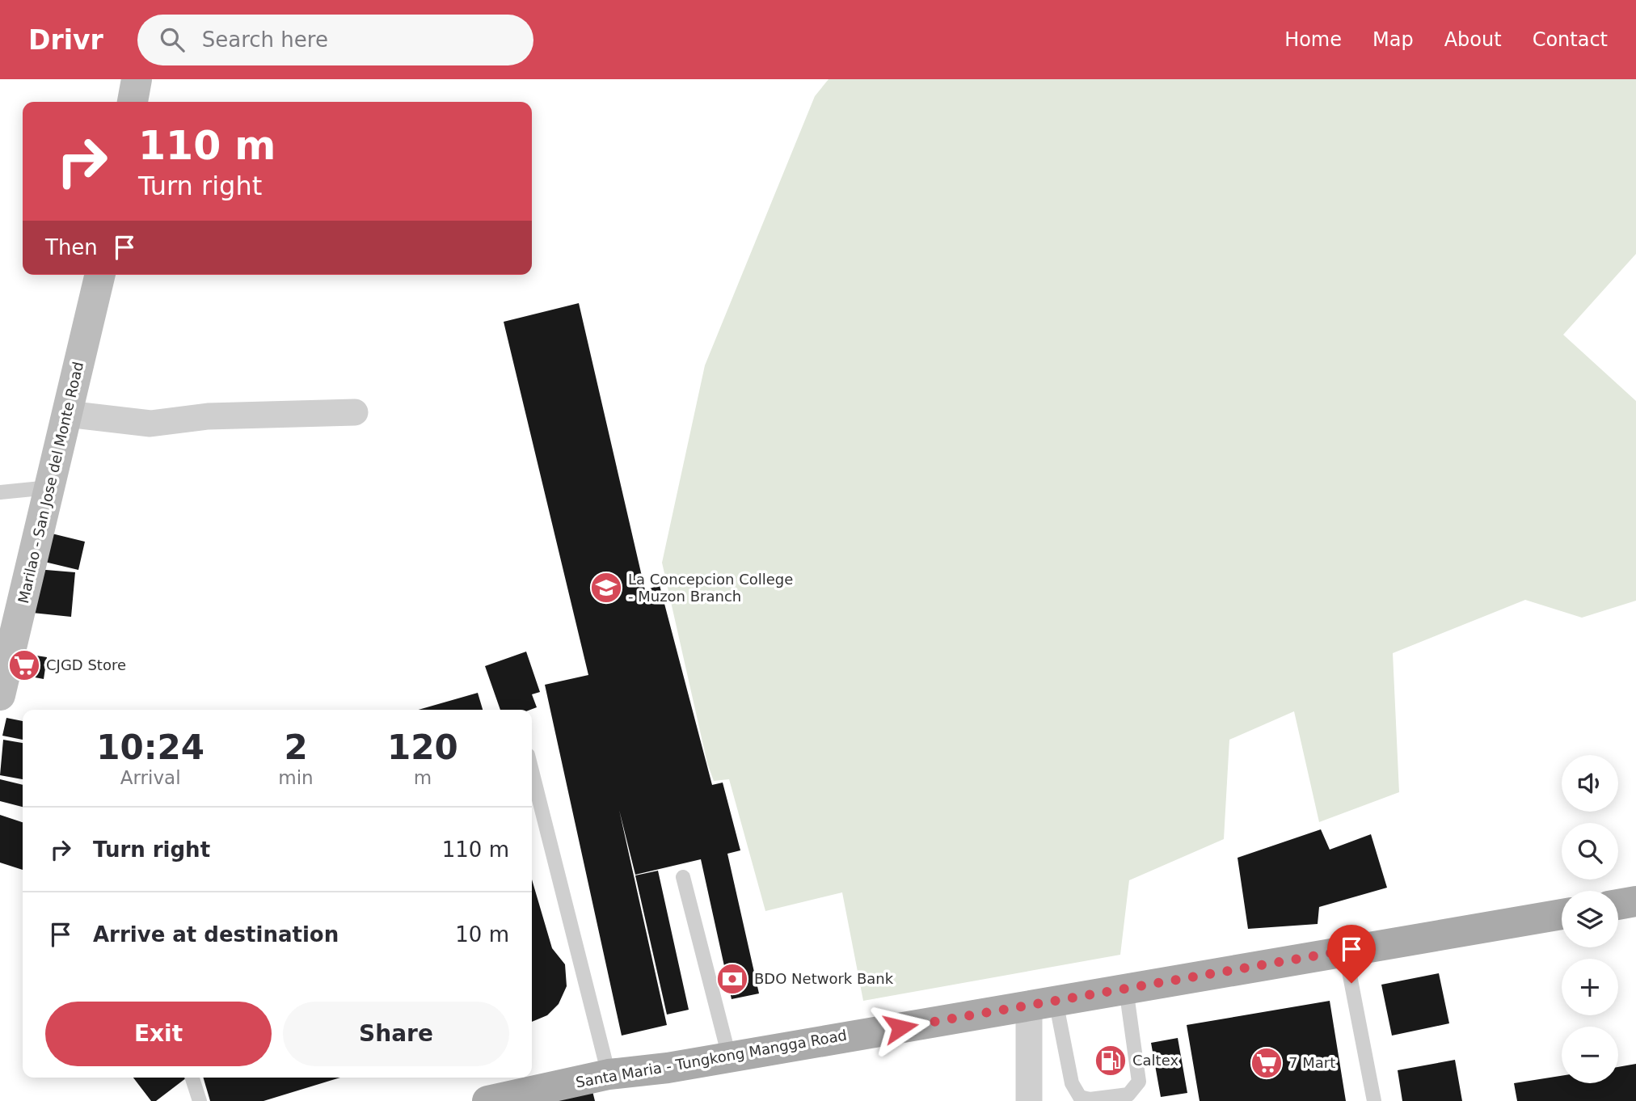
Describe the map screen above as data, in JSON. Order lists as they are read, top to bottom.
{
  "streets": {
    "main road": ["Marilao - San Jose del Monte Road", "Santa Maria - Tungkong Mangga Road"]
  },
  "places": {
    "school or university": ["La Concepcion College - Muzon Branch"],
    "supermarket": ["CJGD Store", "7 Mart"],
    "bank": ["BDO Network Bank"],
    "fuel station": ["Caltex"]
  },
  "page": {
    "header": "Drivr",
    "search": "Search here",
    "nav": [
      "Home",
      "Map",
      "About",
      "Contact"
    ],
    "turn": ["110 m", "Turn right"],
    "then": "Then",
    "eta": [
      "10:24",
      "Arrival",
      "2",
      "min",
      "120",
      "m"
    ],
    "map_buttons": ["+", "−"],
    "list": [
      {
        "name": "Turn right",
        "value": "110 m"
      },
      {
        "name": "Arrive at destination",
        "value": "10 m"
      }
    ],
    "buttons": ["Exit", "Share"]
  }
}
